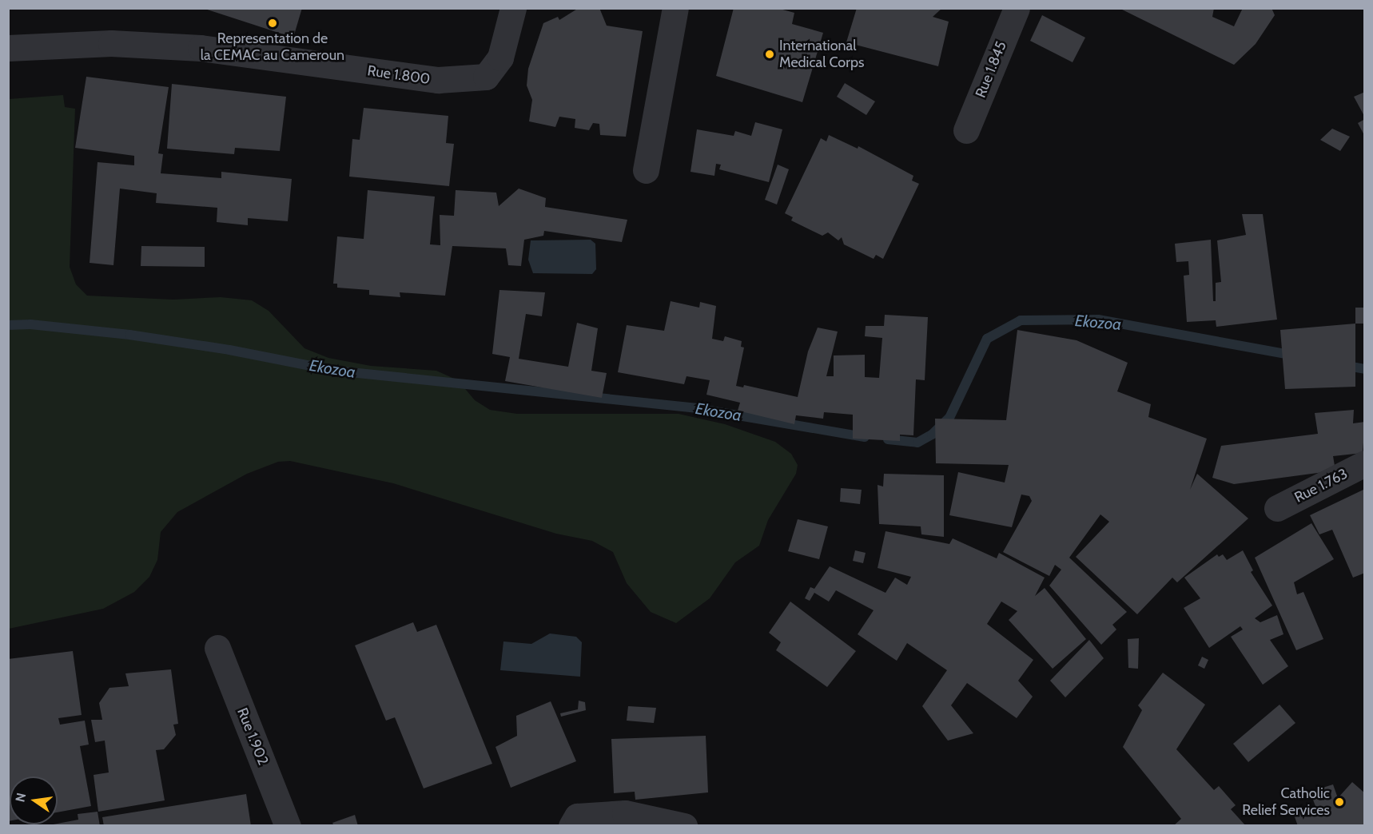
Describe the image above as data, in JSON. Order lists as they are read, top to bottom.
{
  "streets": {
    "street": [
      "Rue 1.845",
      "Rue 1.800",
      "Rue 1.763",
      "Rue 1.902"
    ]
  },
  "water": ["Ekozoa"],
  "places": ["Representation de la CEMAC au Cameroun", "International Medical Corps", "Catholic Relief Services"],
  "north": "left"
}
